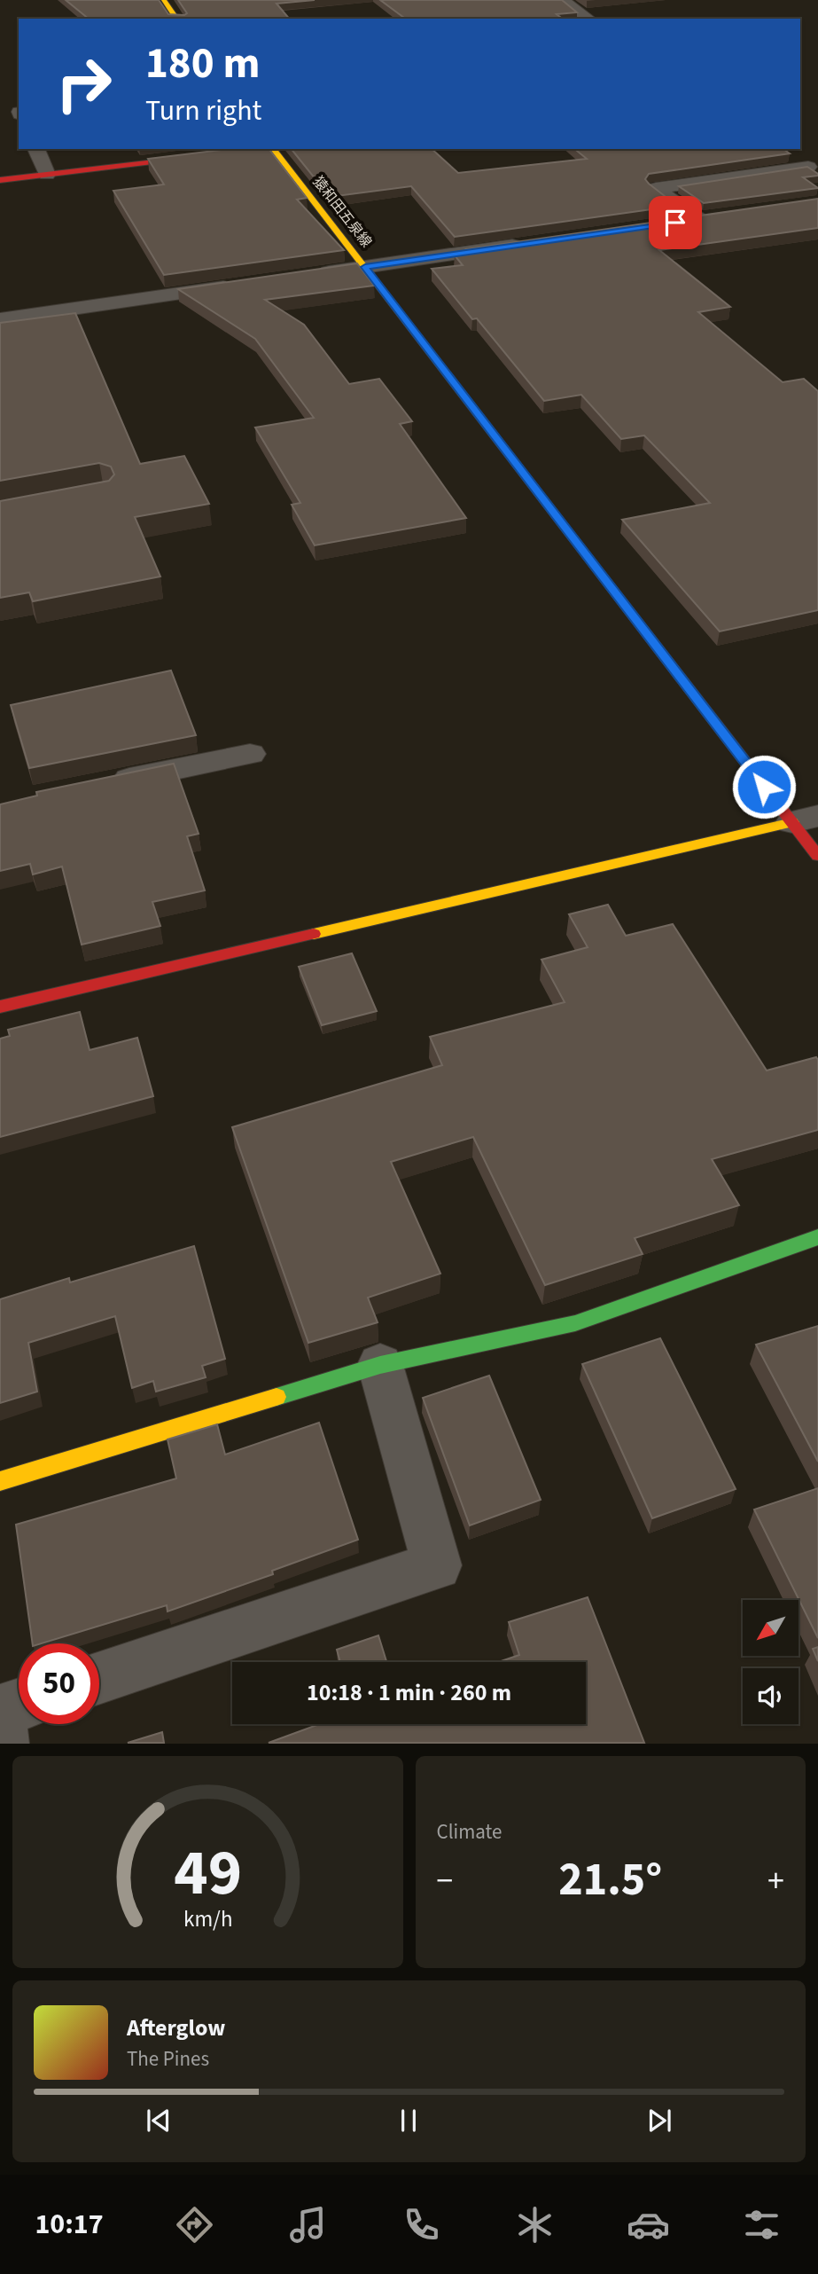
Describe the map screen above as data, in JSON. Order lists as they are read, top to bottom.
{
  "streets": {
    "main road": ["猿和田五泉線"]
  },
  "north": "bottom left",
  "page": {
    "turn": ["180 m", "Turn right"],
    "limit": "50",
    "trip": "10:18 · 1 min · 260 m",
    "tile": "Climate",
    "heat": ["−", "21.5°", "+"],
    "song": ["Afterglow", "The Pines"],
    "tabs": "10:17",
    "gauge": ["49", "km/h"]
  }
}
